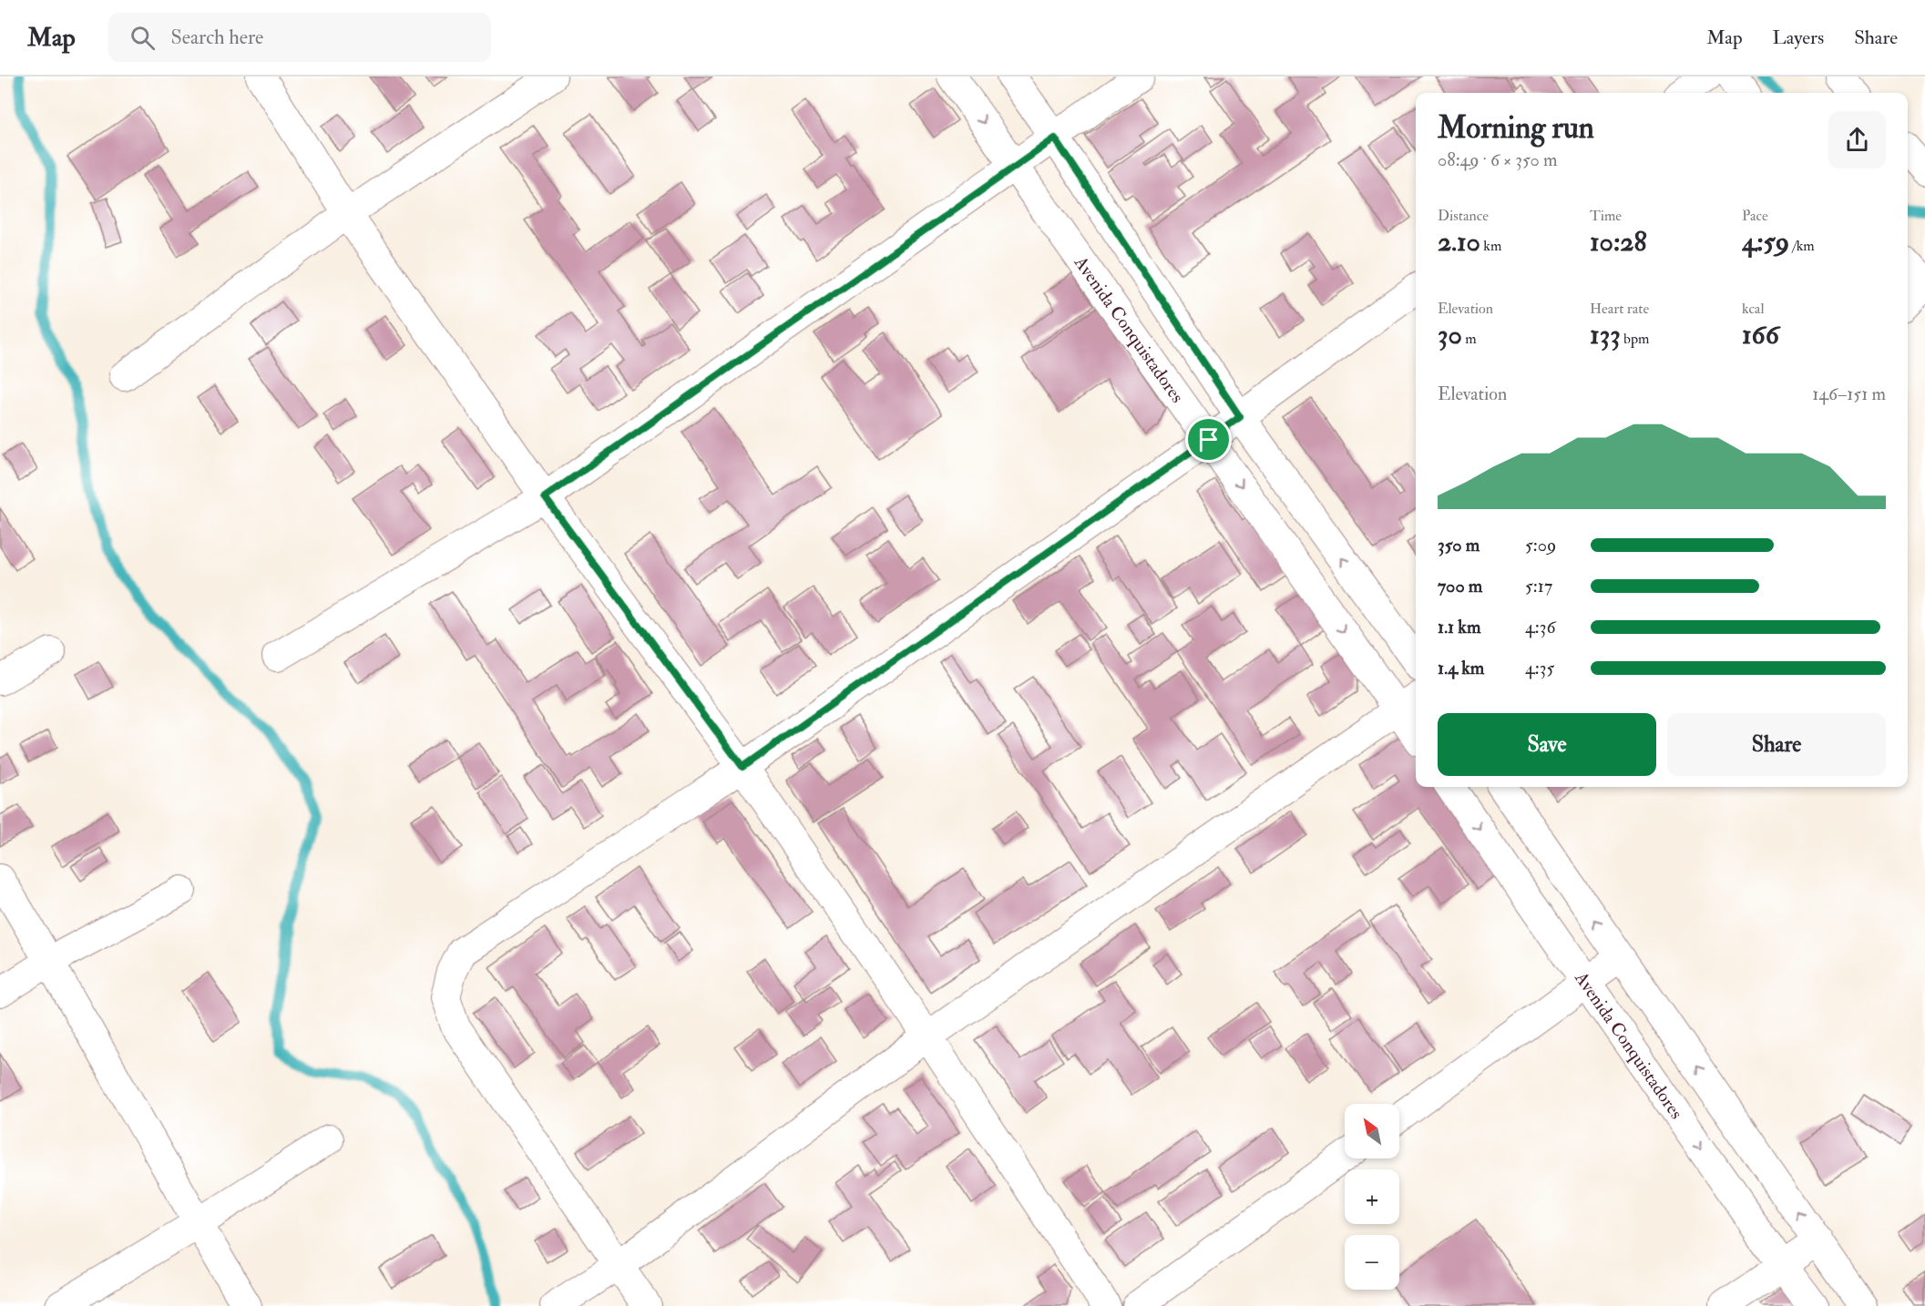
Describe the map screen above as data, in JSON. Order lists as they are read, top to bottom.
{
  "streets": {
    "street": ["Avenida Conquistadores"]
  },
  "north": "top left",
  "page": {
    "header": "Map",
    "search": "Search here",
    "nav": ["Map", "Layers", "Share"],
    "heading": ["Morning run", "08:49 · 6 × 350 m"],
    "stats": [
      ["Distance", "2.10 km"],
      ["Time", "10:28"],
      ["Pace", "4:59 /km"],
      ["Elevation", "30 m"],
      ["Heart rate", "133 bpm"],
      ["kcal", "166"]
    ],
    "chart": ["Elevation", "146–151 m"],
    "list": [
      {
        "name": "350 m",
        "note": "5:09"
      },
      {
        "name": "700 m",
        "note": "5:17"
      },
      {
        "name": "1.1 km",
        "note": "4:36"
      },
      {
        "name": "1.4 km",
        "note": "4:35"
      }
    ],
    "buttons": ["Save", "Share"],
    "map_buttons": ["+", "−"]
  }
}
